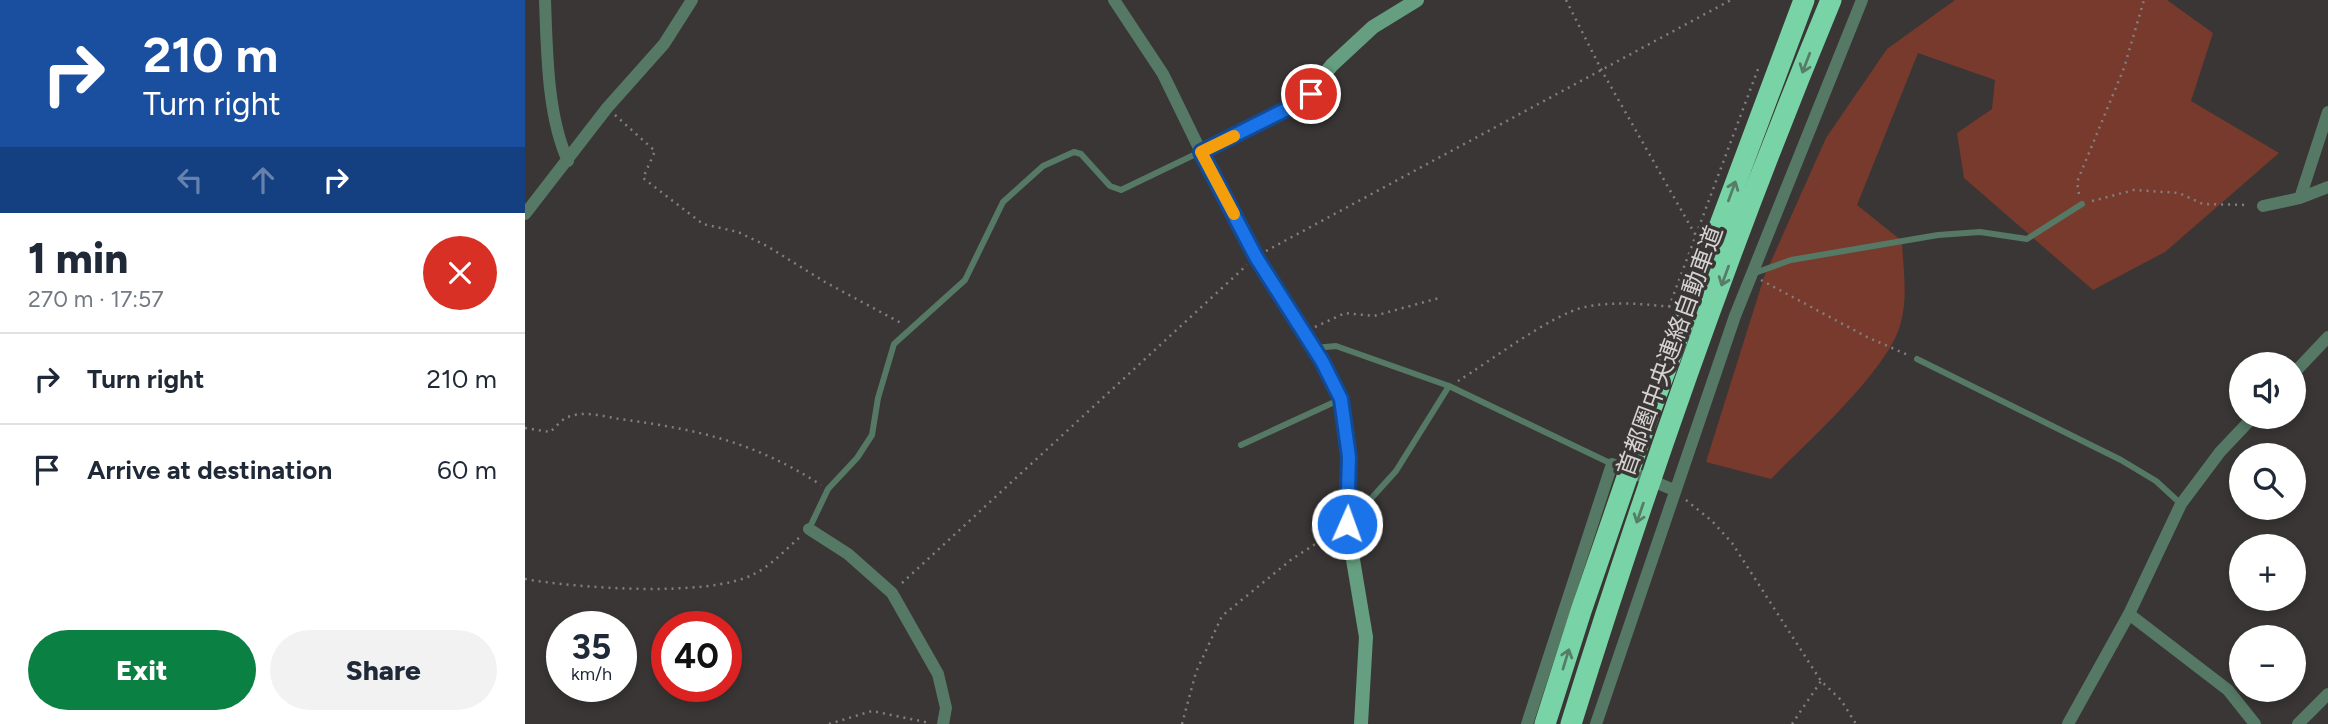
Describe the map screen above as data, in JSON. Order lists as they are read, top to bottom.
{
  "streets": {
    "highway": ["首都圏中央連絡自動車道"]
  },
  "page": {
    "turn": ["210 m", "Turn right"],
    "heading": ["1 min", "270 m · 17:57"],
    "list": [
      {
        "name": "Turn right",
        "value": "210 m"
      },
      {
        "name": "Arrive at destination",
        "value": "60 m"
      }
    ],
    "map_buttons": ["+", "−"],
    "speed": "35 km/h",
    "limit": "40",
    "buttons": ["Exit", "Share"]
  }
}
